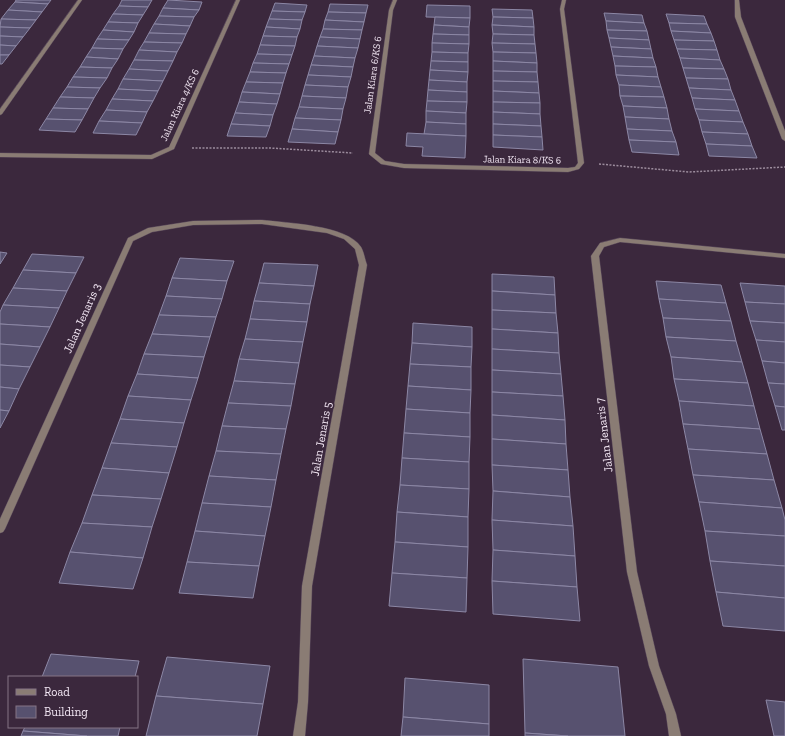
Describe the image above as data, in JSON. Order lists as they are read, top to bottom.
{
  "streets": {
    "street": [
      "Jalan Kiara 6/KS 6",
      "Jalan Kiara 4/KS 6",
      "Jalan Kiara 8/KS 6",
      "Jalan Jenaris 3",
      "Jalan Jenaris 7",
      "Jalan Jenaris 5"
    ]
  },
  "crossings": [
    ["Jalan Kiara 6/KS 6", "Jalan Kiara 8/KS 6"],
    ["Jalan Jenaris 3", "Jalan Jenaris 5"]
  ],
  "legend": ["Road", "Building"]
}
